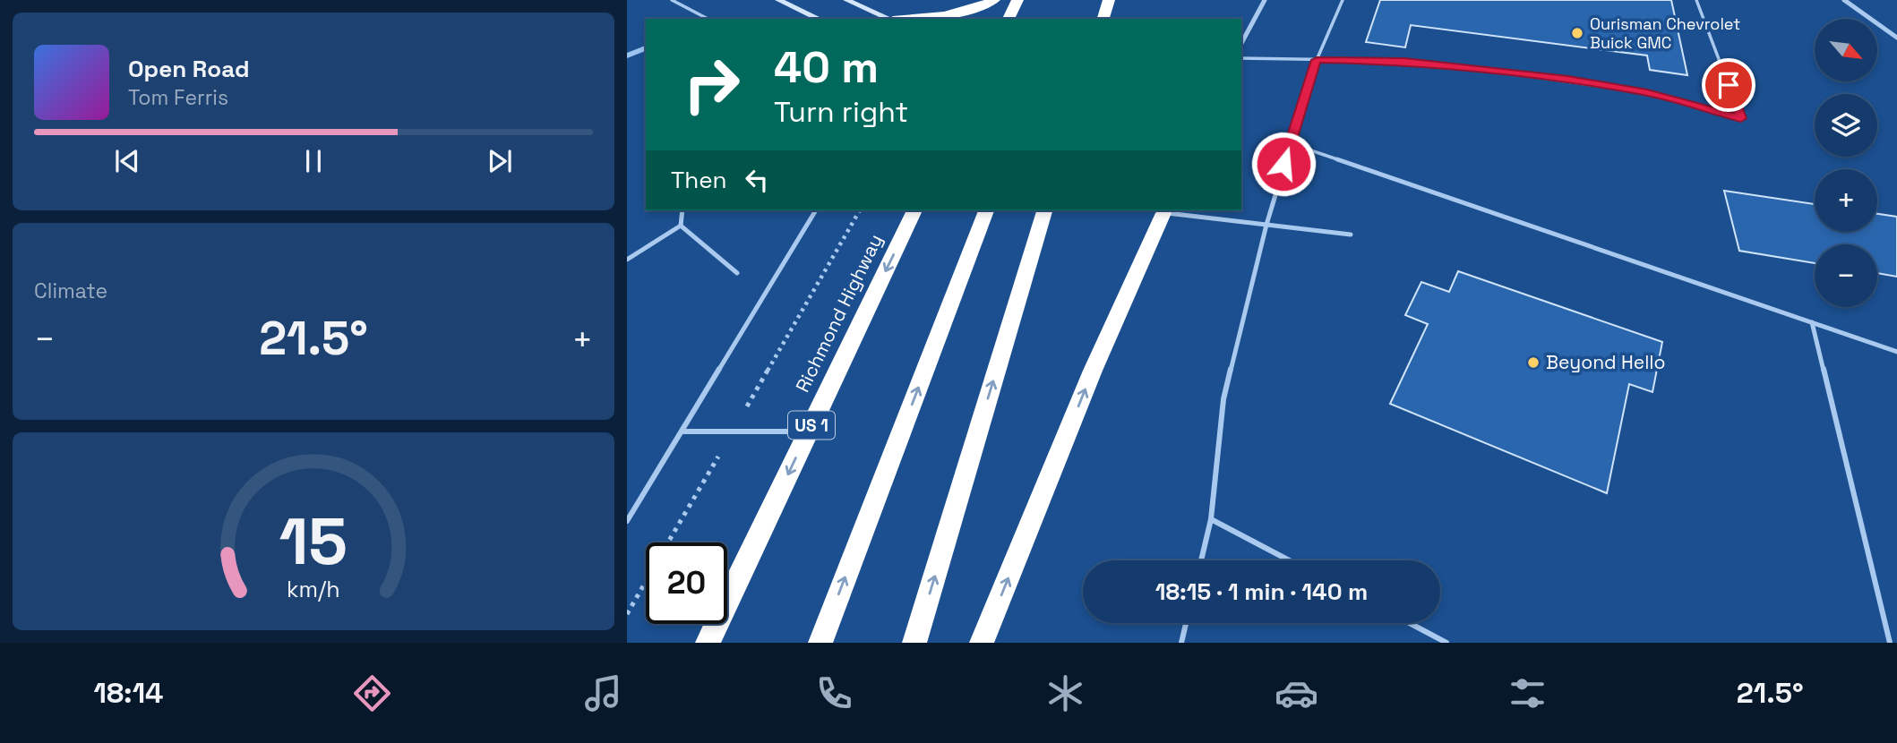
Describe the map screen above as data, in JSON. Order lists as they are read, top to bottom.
{
  "streets": {
    "highway": ["Richmond Highway", "US 1"]
  },
  "places": ["Ourisman Chevrolet Buick GMC", "Beyond Hello"],
  "north": "bottom right",
  "page": {
    "map_buttons": ["+", "−"],
    "turn": ["40 m", "Turn right"],
    "song": ["Open Road", "Tom Ferris"],
    "then": "Then",
    "tile": "Climate",
    "heat": ["−", "21.5°", "+"],
    "limit": "20",
    "trip": "18:15 · 1 min · 140 m",
    "tabs": ["18:14", "21.5°"],
    "gauge": ["15", "km/h"]
  }
}
